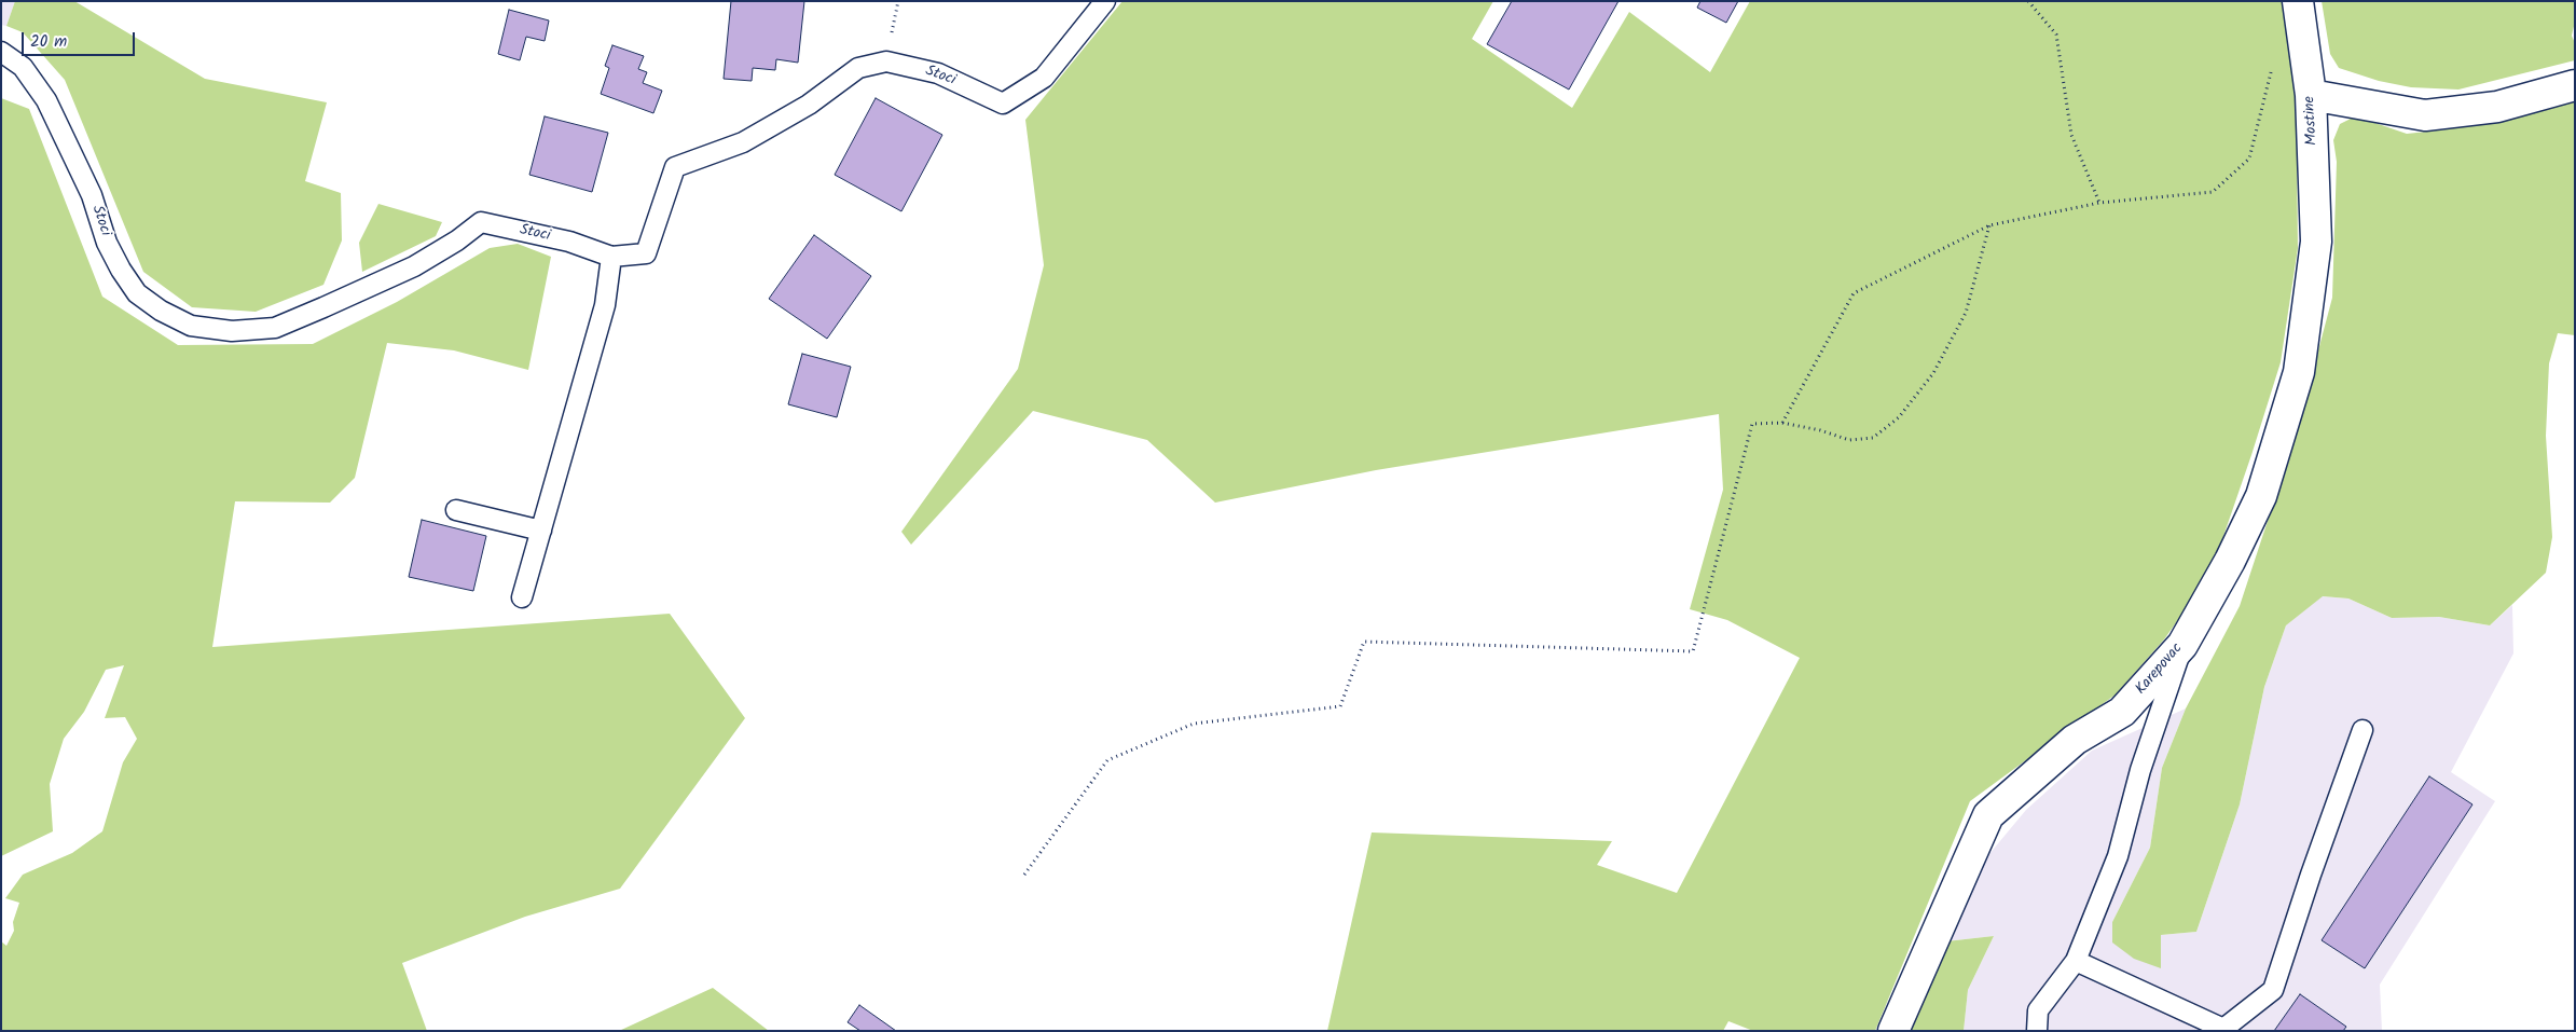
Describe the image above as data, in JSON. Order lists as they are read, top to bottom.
{
  "streets": {
    "street": ["Mostine", "Karepovac"],
    "lane": ["Stoci"]
  },
  "crossings": [
    ["Mostine", "Karepovac"]
  ],
  "scale_bar": "20 m"
}
